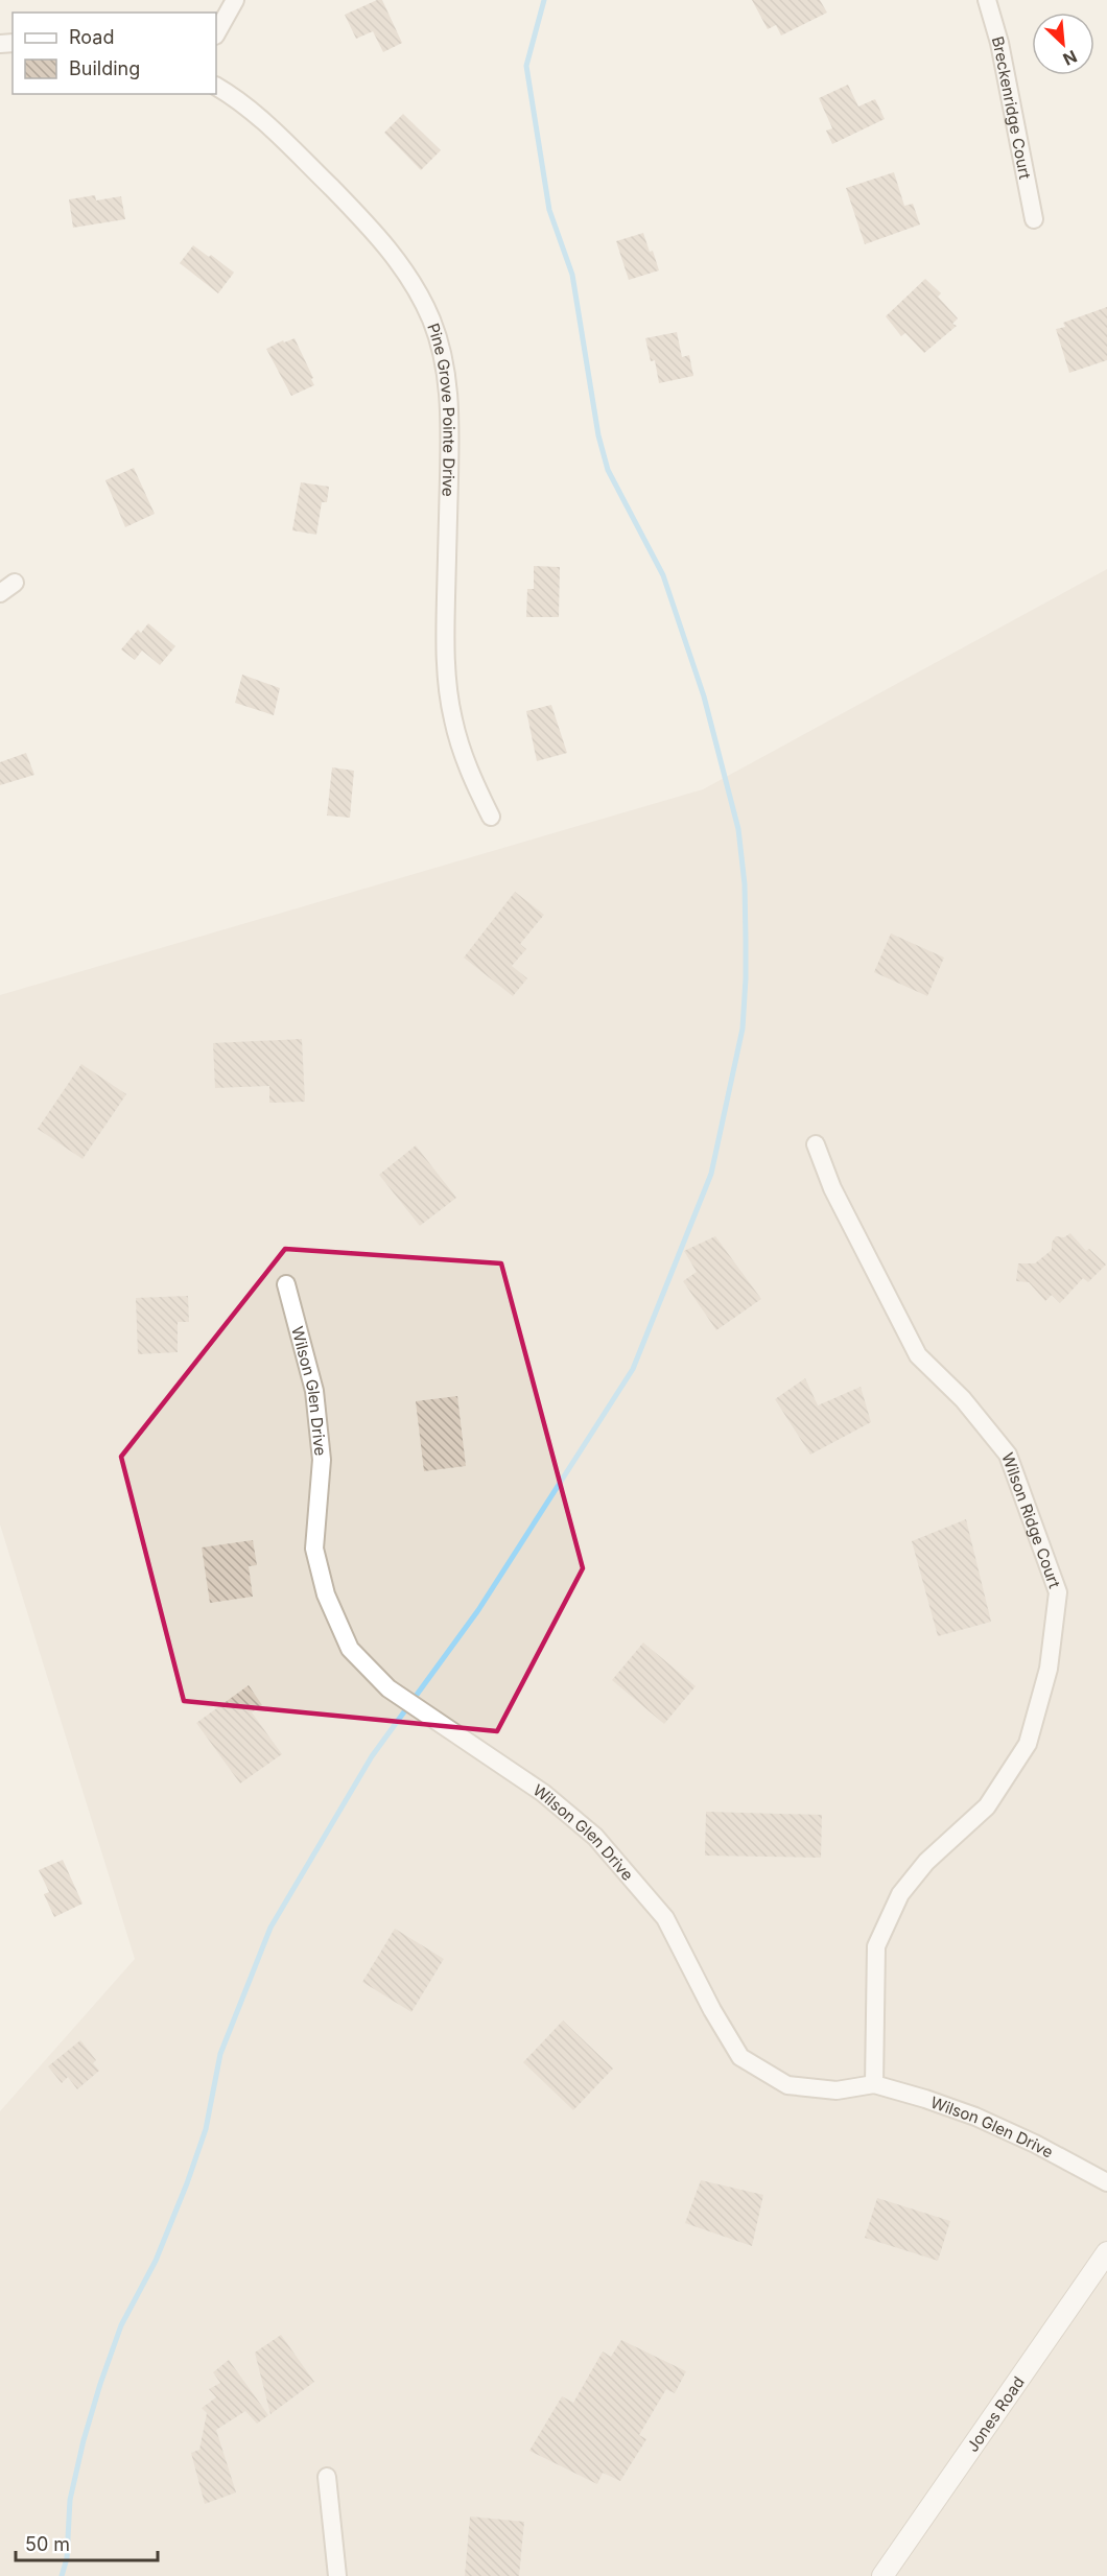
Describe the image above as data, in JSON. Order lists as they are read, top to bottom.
{
  "streets": {
    "street": [
      "Breckenridge Court",
      "Pine Grove Pointe Drive",
      "Wilson Glen Drive",
      "Wilson Ridge Court",
      "Jones Road"
    ]
  },
  "crossings": [
    ["Wilson Glen Drive", "Wilson Ridge Court"]
  ],
  "legend": ["Road", "Building"],
  "scale_bar": "50 m",
  "north": "bottom right"
}
